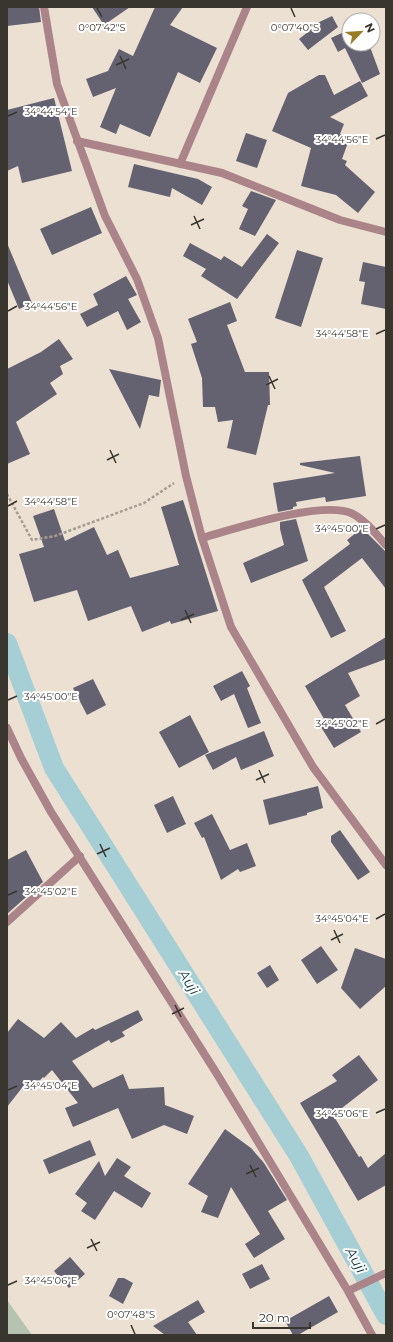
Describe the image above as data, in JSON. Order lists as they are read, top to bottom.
{
  "water": ["Auji"],
  "scale_bar": "20 m",
  "north": "top right",
  "coordinates": [
    "0°07'42\"S",
    "0°07'40\"S",
    "34°44'54\"E",
    "34°44'56\"E",
    "34°44'58\"E",
    "34°45'00\"E",
    "34°45'02\"E",
    "34°45'04\"E",
    "34°45'06\"E",
    "0°07'48\"S"
  ]
}
